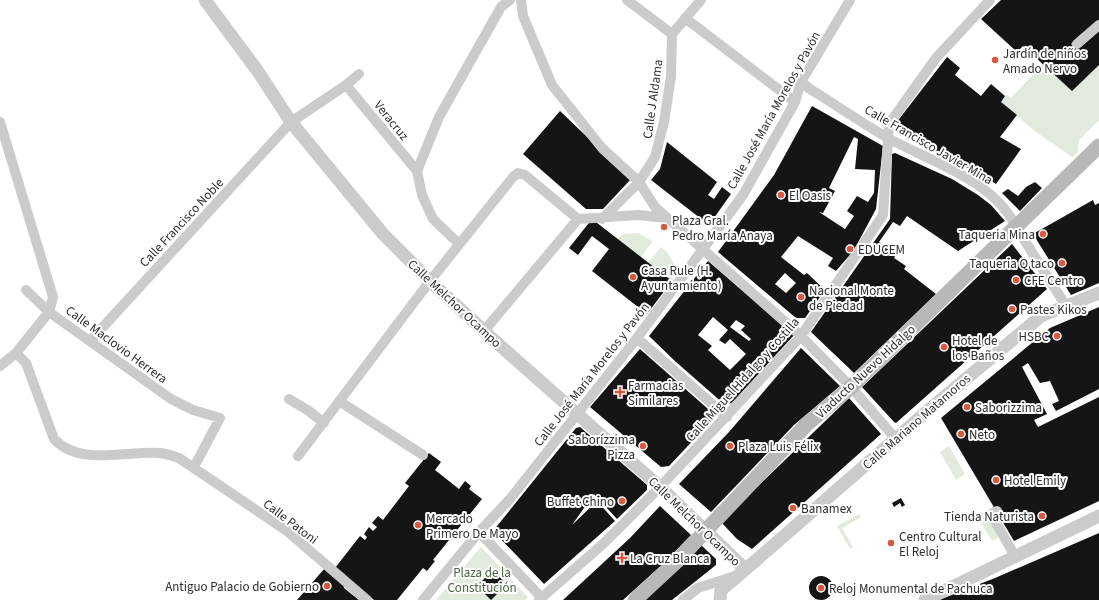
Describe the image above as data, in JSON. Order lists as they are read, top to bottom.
{
  "streets": {
    "main road": ["Viaducto Nuevo Hidalgo"],
    "street": [
      "Calle J Aldama",
      "Calle José María Morelos y Pavón",
      "Veracruz",
      "Calle Francisco Javier Mina",
      "Calle Francisco Noble",
      "Calle Melchor Ocampo",
      "Calle Maclovio Herrera",
      "Calle Miguel Hidalgo y Costilla",
      "Calle Mariano Matamoros",
      "Calle Patoni"
    ]
  },
  "crossings": [
    ["Calle José María Morelos y Pavón", "Calle Francisco Javier Mina"],
    ["Calle José María Morelos y Pavón", "Calle Melchor Ocampo"],
    ["Veracruz", "Calle Francisco Noble"],
    ["Calle Francisco Javier Mina", "Viaducto Nuevo Hidalgo"],
    ["Calle Francisco Javier Mina", "Calle Miguel Hidalgo y Costilla"],
    ["Calle Francisco Javier Mina", "Calle Mariano Matamoros"],
    ["Calle Francisco Noble", "Calle Melchor Ocampo"],
    ["Calle Francisco Noble", "Calle Maclovio Herrera"],
    ["Calle Melchor Ocampo", "Viaducto Nuevo Hidalgo"],
    ["Calle Melchor Ocampo", "Calle Miguel Hidalgo y Costilla"],
    ["Calle Melchor Ocampo", "Calle Mariano Matamoros"],
    ["Calle Maclovio Herrera", "Calle Patoni"]
  ],
  "parks": ["Plaza de la Constitución"],
  "places": {
    "other": [
      "Jardín de niños Amado Nervo",
      "El Oasis",
      "Plaza Gral. Pedro María Anaya",
      "Taqueria Mina",
      "EDUCEM",
      "Taqueria Q taco",
      "Casa Rule (H. Ayuntamiento)",
      "CFE Centro",
      "Nacional Monte de Piedad",
      "Pastes Kikos",
      "HSBC",
      "Hotel de los Baños",
      "Saborizzima",
      "Neto",
      "Saborízzima Pizza",
      "Plaza Luis Félix",
      "Hotel Emily",
      "Buffet Chino",
      "Banamex",
      "Tienda Naturista",
      "Mercado Primero De Mayo",
      "Centro Cultural El Reloj",
      "Antiguo Palacio de Gobierno",
      "Reloj Monumental de Pachuca"
    ],
    "health": ["Farmacias Similares", "La Cruz Blanca"]
  }
}
